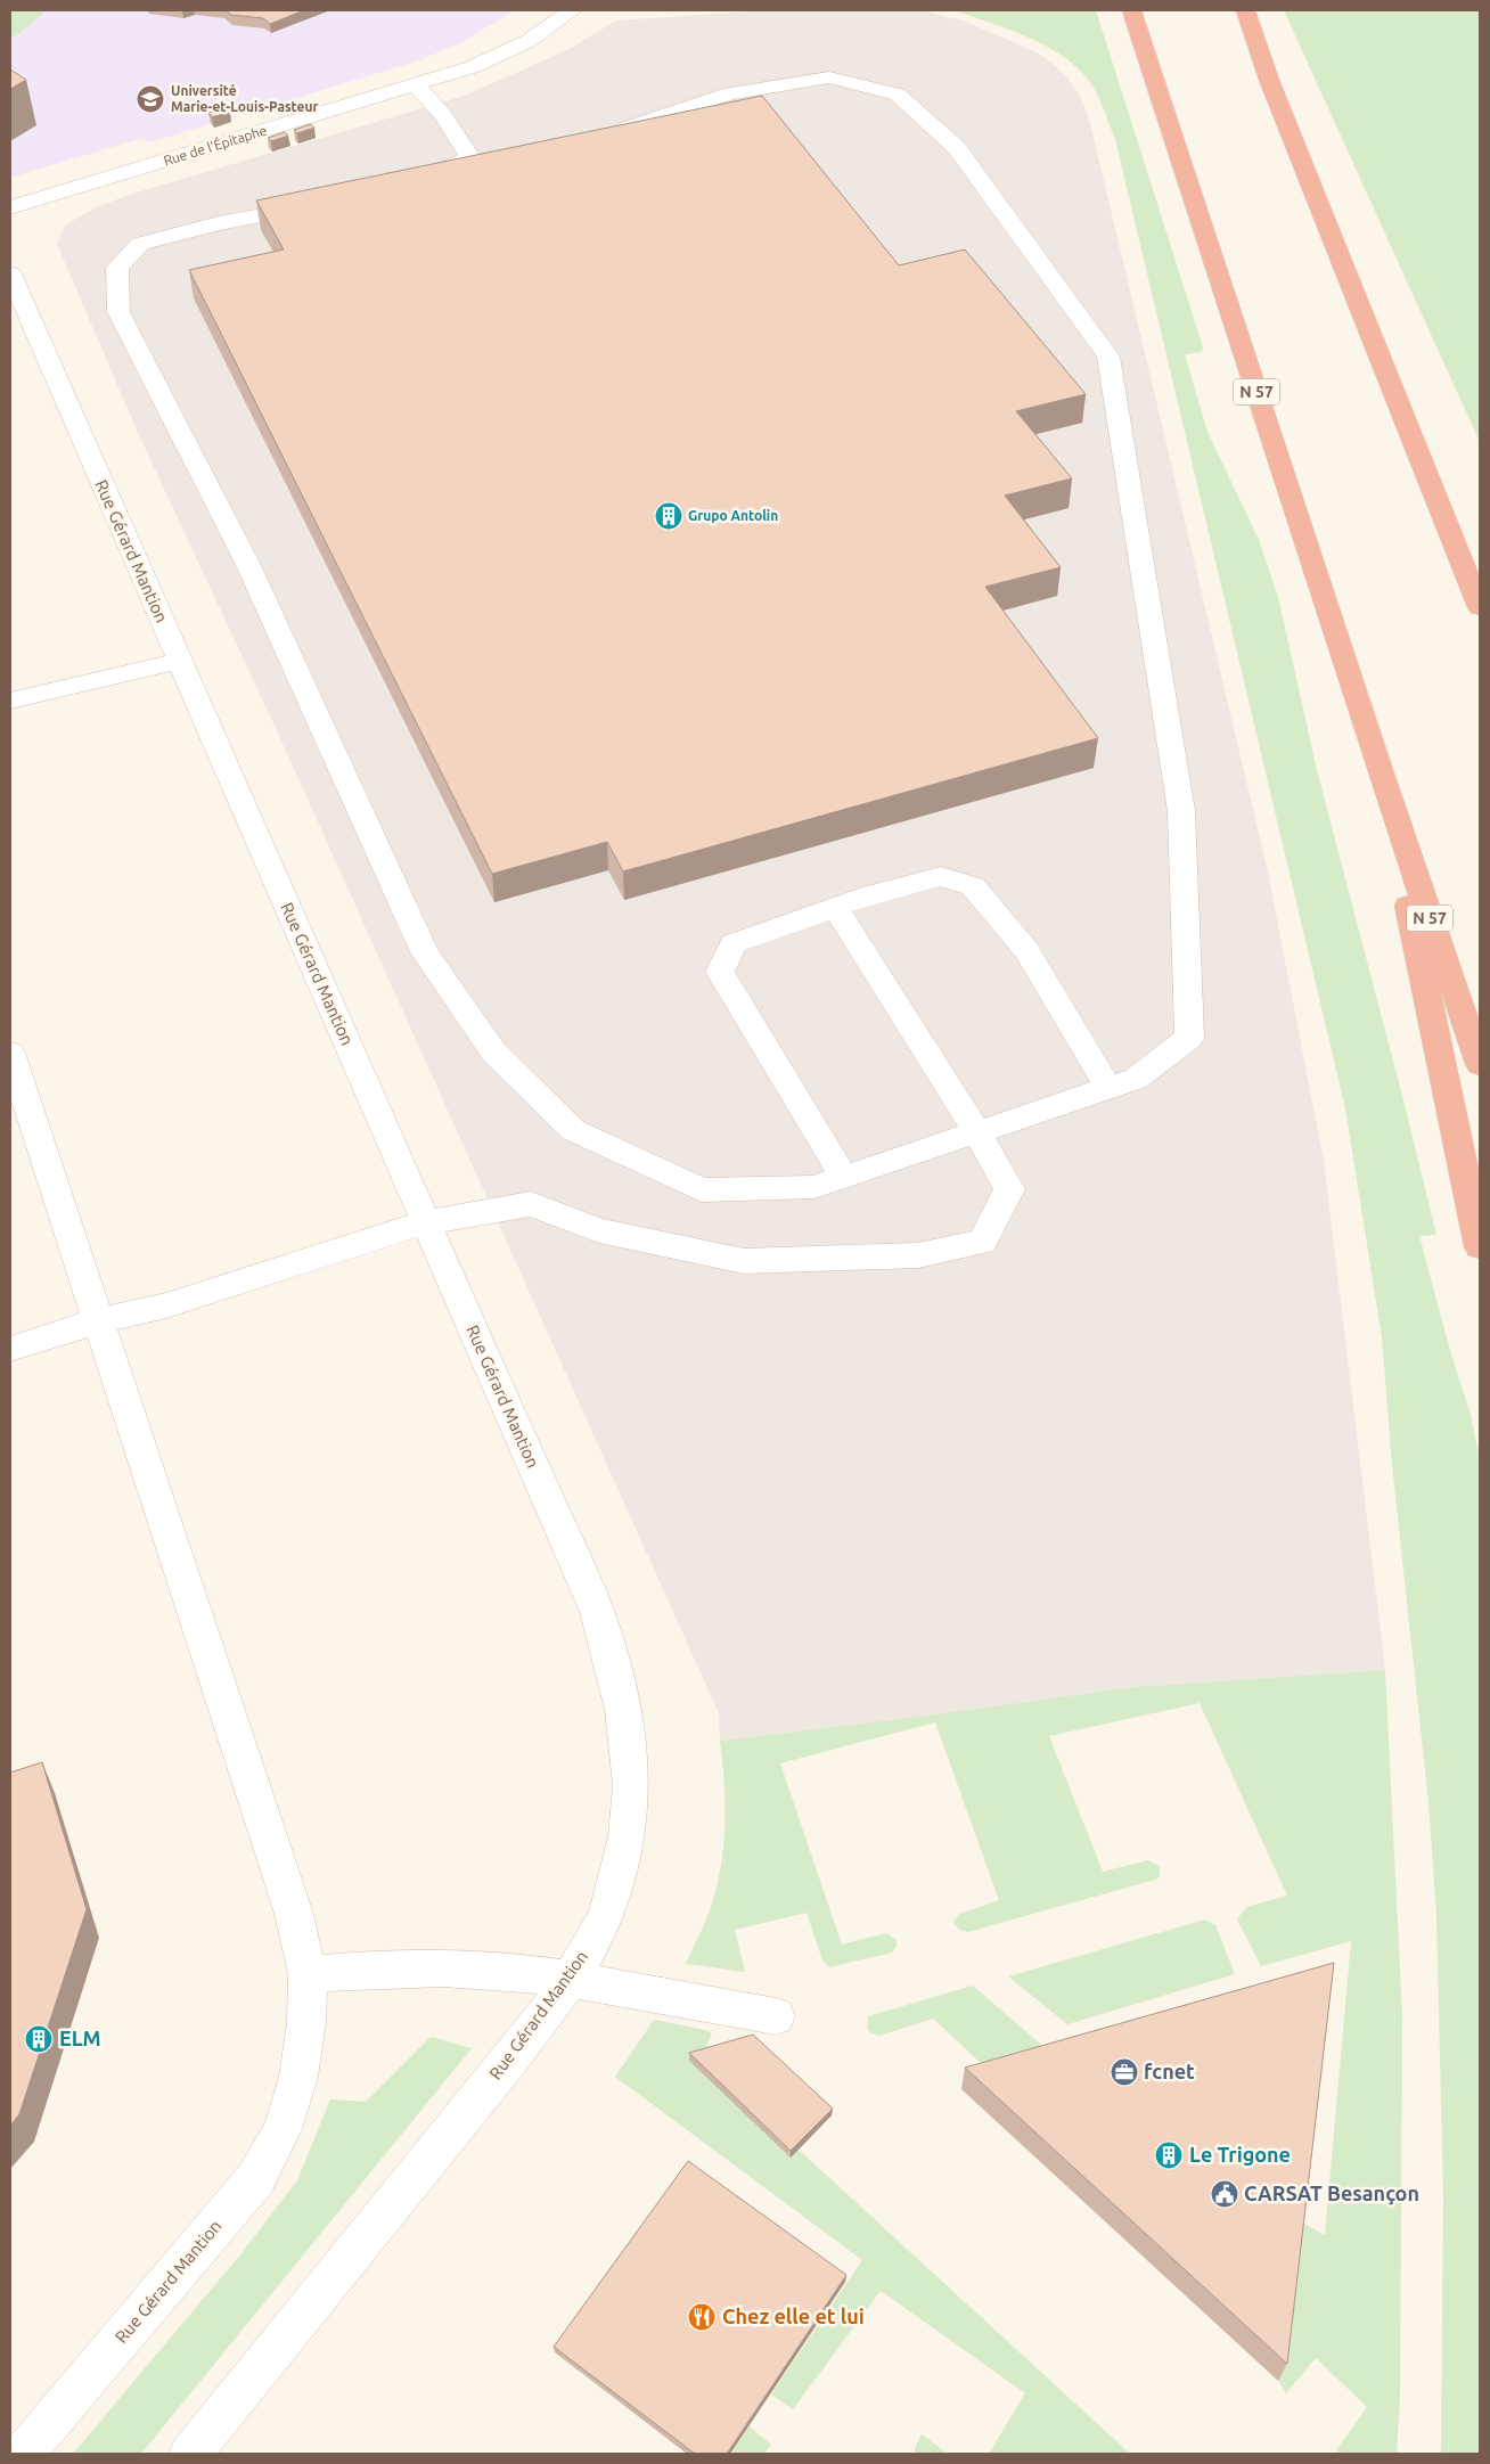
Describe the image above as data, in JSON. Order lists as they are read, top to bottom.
{
  "streets": {
    "highway": ["N 57"],
    "street": ["Rue de l'Épitaphe", "Rue Gérard Mantion"]
  },
  "places": {
    "school or university": ["Université Marie-et-Louis-Pasteur"],
    "building": ["Grupo Antolin", "ELM", "Le Trigone"],
    "office": ["fcnet"],
    "public building": ["CARSAT Besançon"],
    "restaurant": ["Chez elle et lui"]
  }
}
